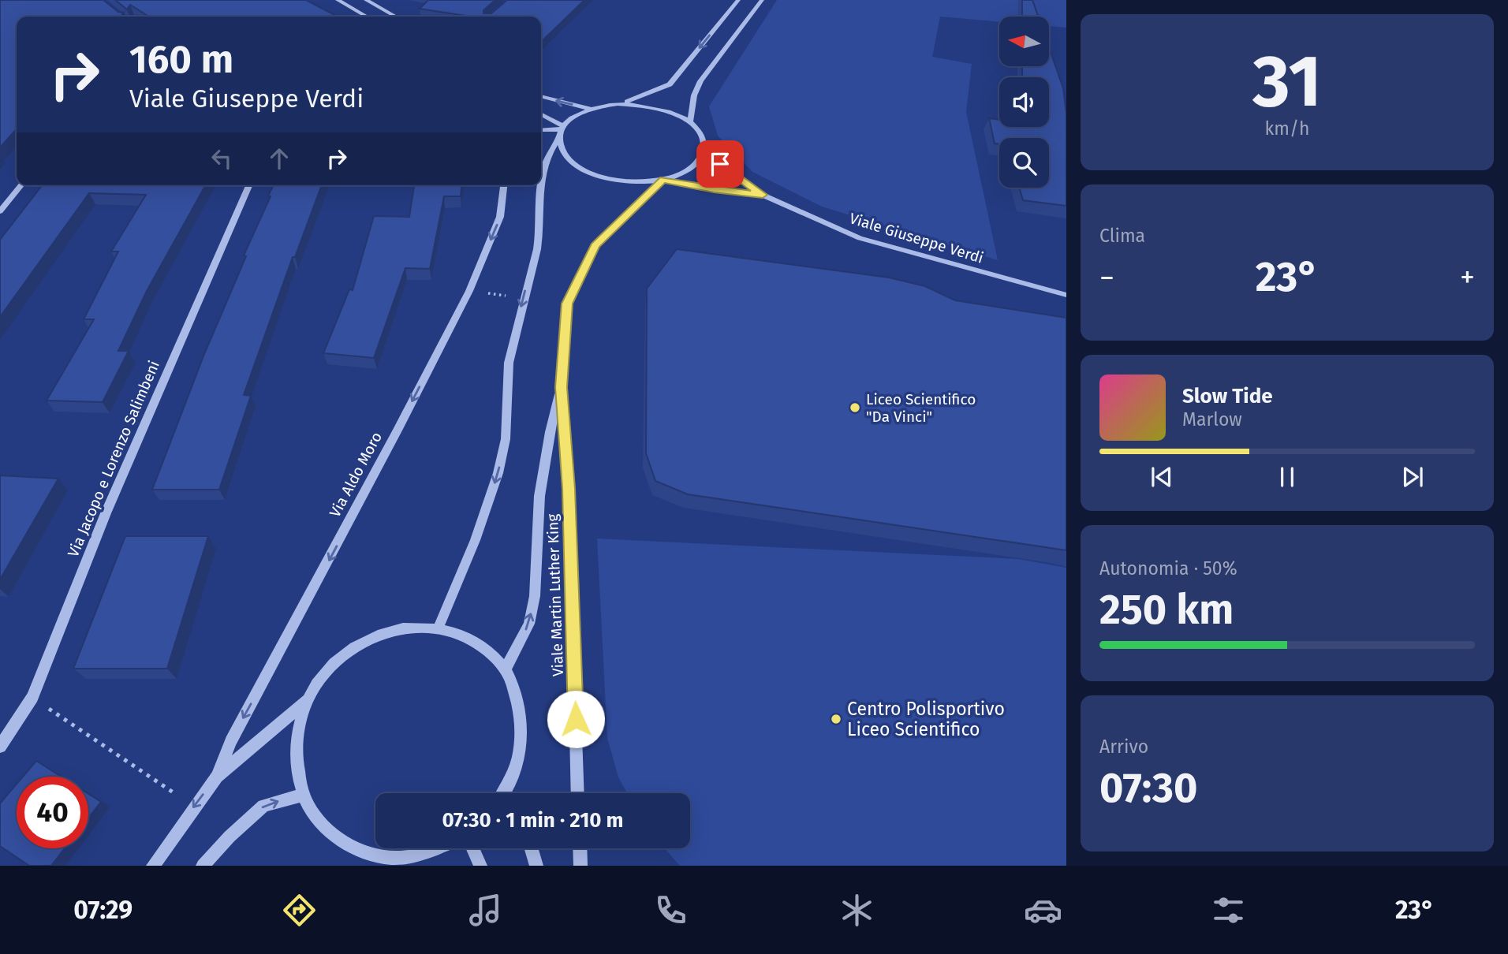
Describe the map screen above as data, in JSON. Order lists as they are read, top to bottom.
{
  "streets": {
    "street": [
      "Viale Giuseppe Verdi",
      "Via Jacopo e Lorenzo Salimbeni",
      "Via Aldo Moro",
      "Viale Martin Luther King"
    ]
  },
  "crossings": [
    ["Viale Giuseppe Verdi", "Viale Martin Luther King"]
  ],
  "places": ["Liceo Scientifico \"Da Vinci\"", "Centro Polisportivo Liceo Scientifico"],
  "north": "left",
  "page": {
    "tile": [
      ["31", "km/h"],
      "Clima",
      ["Autonomia · 50%", "250 km"],
      ["Arrivo", "07:30"]
    ],
    "turn": ["160 m", "Viale Giuseppe Verdi"],
    "heat": ["−", "23°", "+"],
    "song": ["Slow Tide", "Marlow"],
    "limit": "40",
    "trip": "07:30 · 1 min · 210 m",
    "tabs": ["07:29", "23°"]
  }
}
